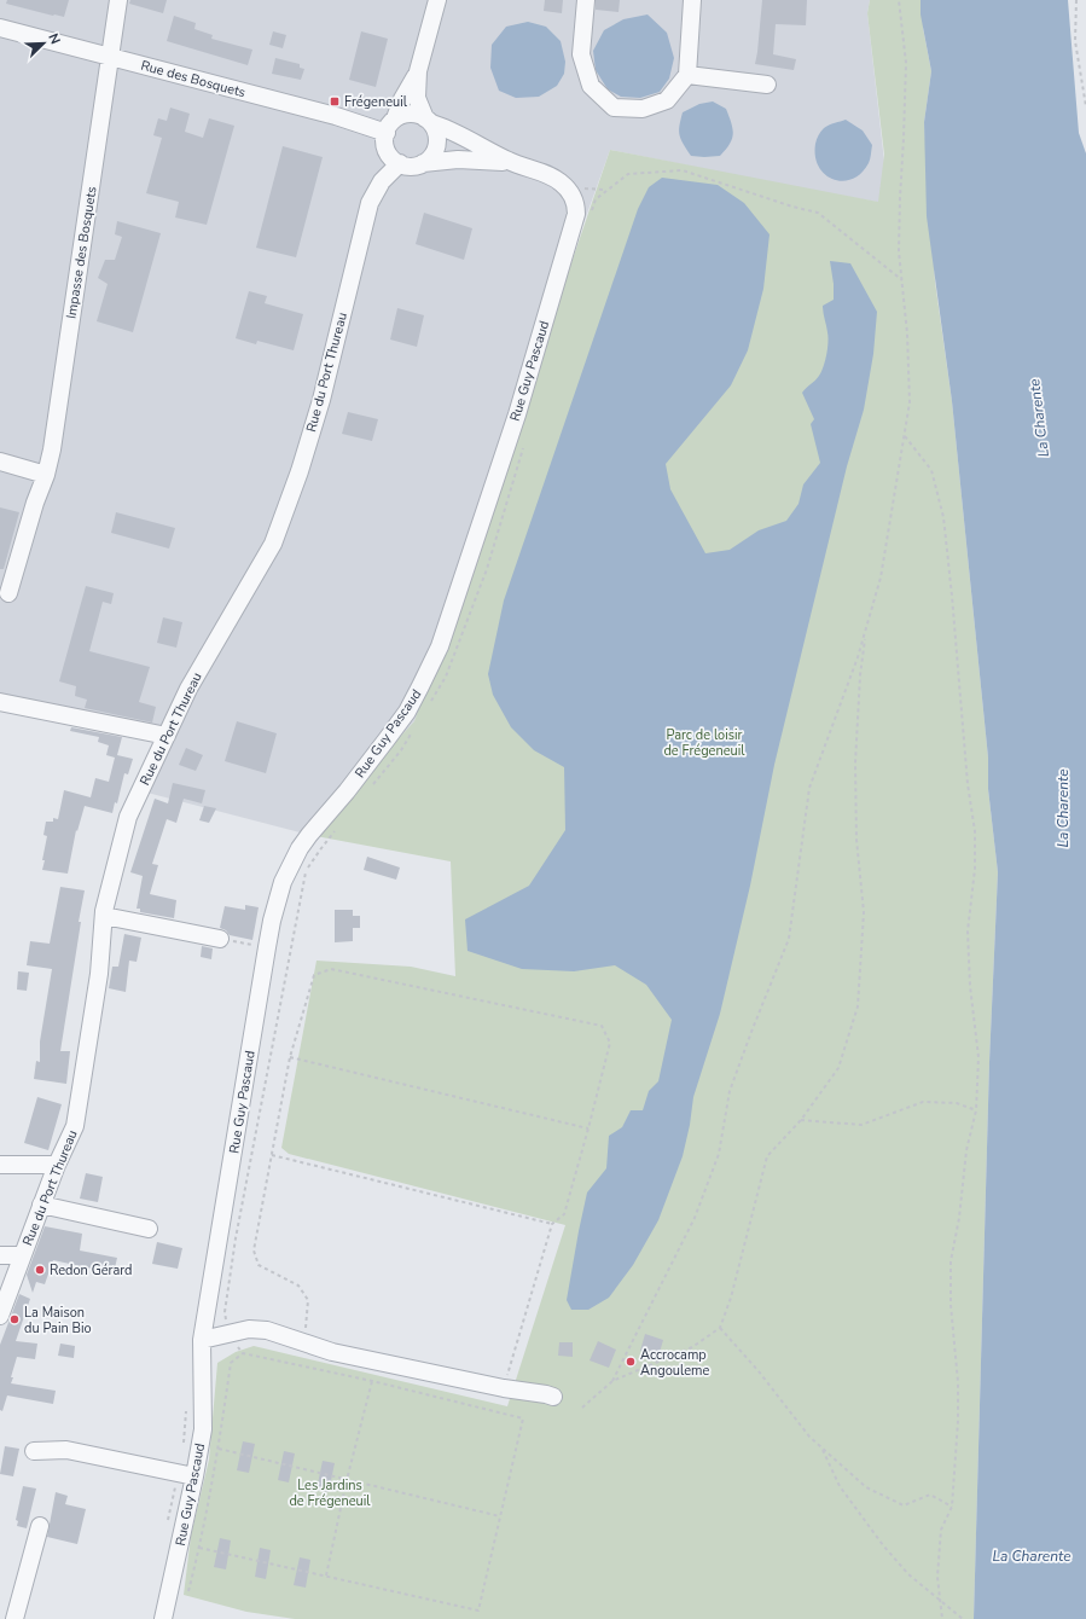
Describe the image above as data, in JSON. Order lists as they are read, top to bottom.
{
  "streets": {
    "street": [
      "Rue des Bosquets",
      "Impasse des Bosquets",
      "Rue Guy Pascaud",
      "Rue du Port Thureau"
    ]
  },
  "crossings": [
    ["Rue des Bosquets", "Impasse des Bosquets"],
    ["Rue des Bosquets", "Rue Guy Pascaud"],
    ["Rue des Bosquets", "Rue du Port Thureau"],
    ["Rue Guy Pascaud", "Rue du Port Thureau"]
  ],
  "water": ["La Charente"],
  "parks": ["Parc de loisir de Frégeneuil", "Les Jardins de Frégeneuil"],
  "places": {
    "transit": ["Frégeneuil"],
    "other": ["Redon Gérard", "La Maison du Pain Bio", "Accrocamp Angouleme"]
  },
  "north": "top right"
}
